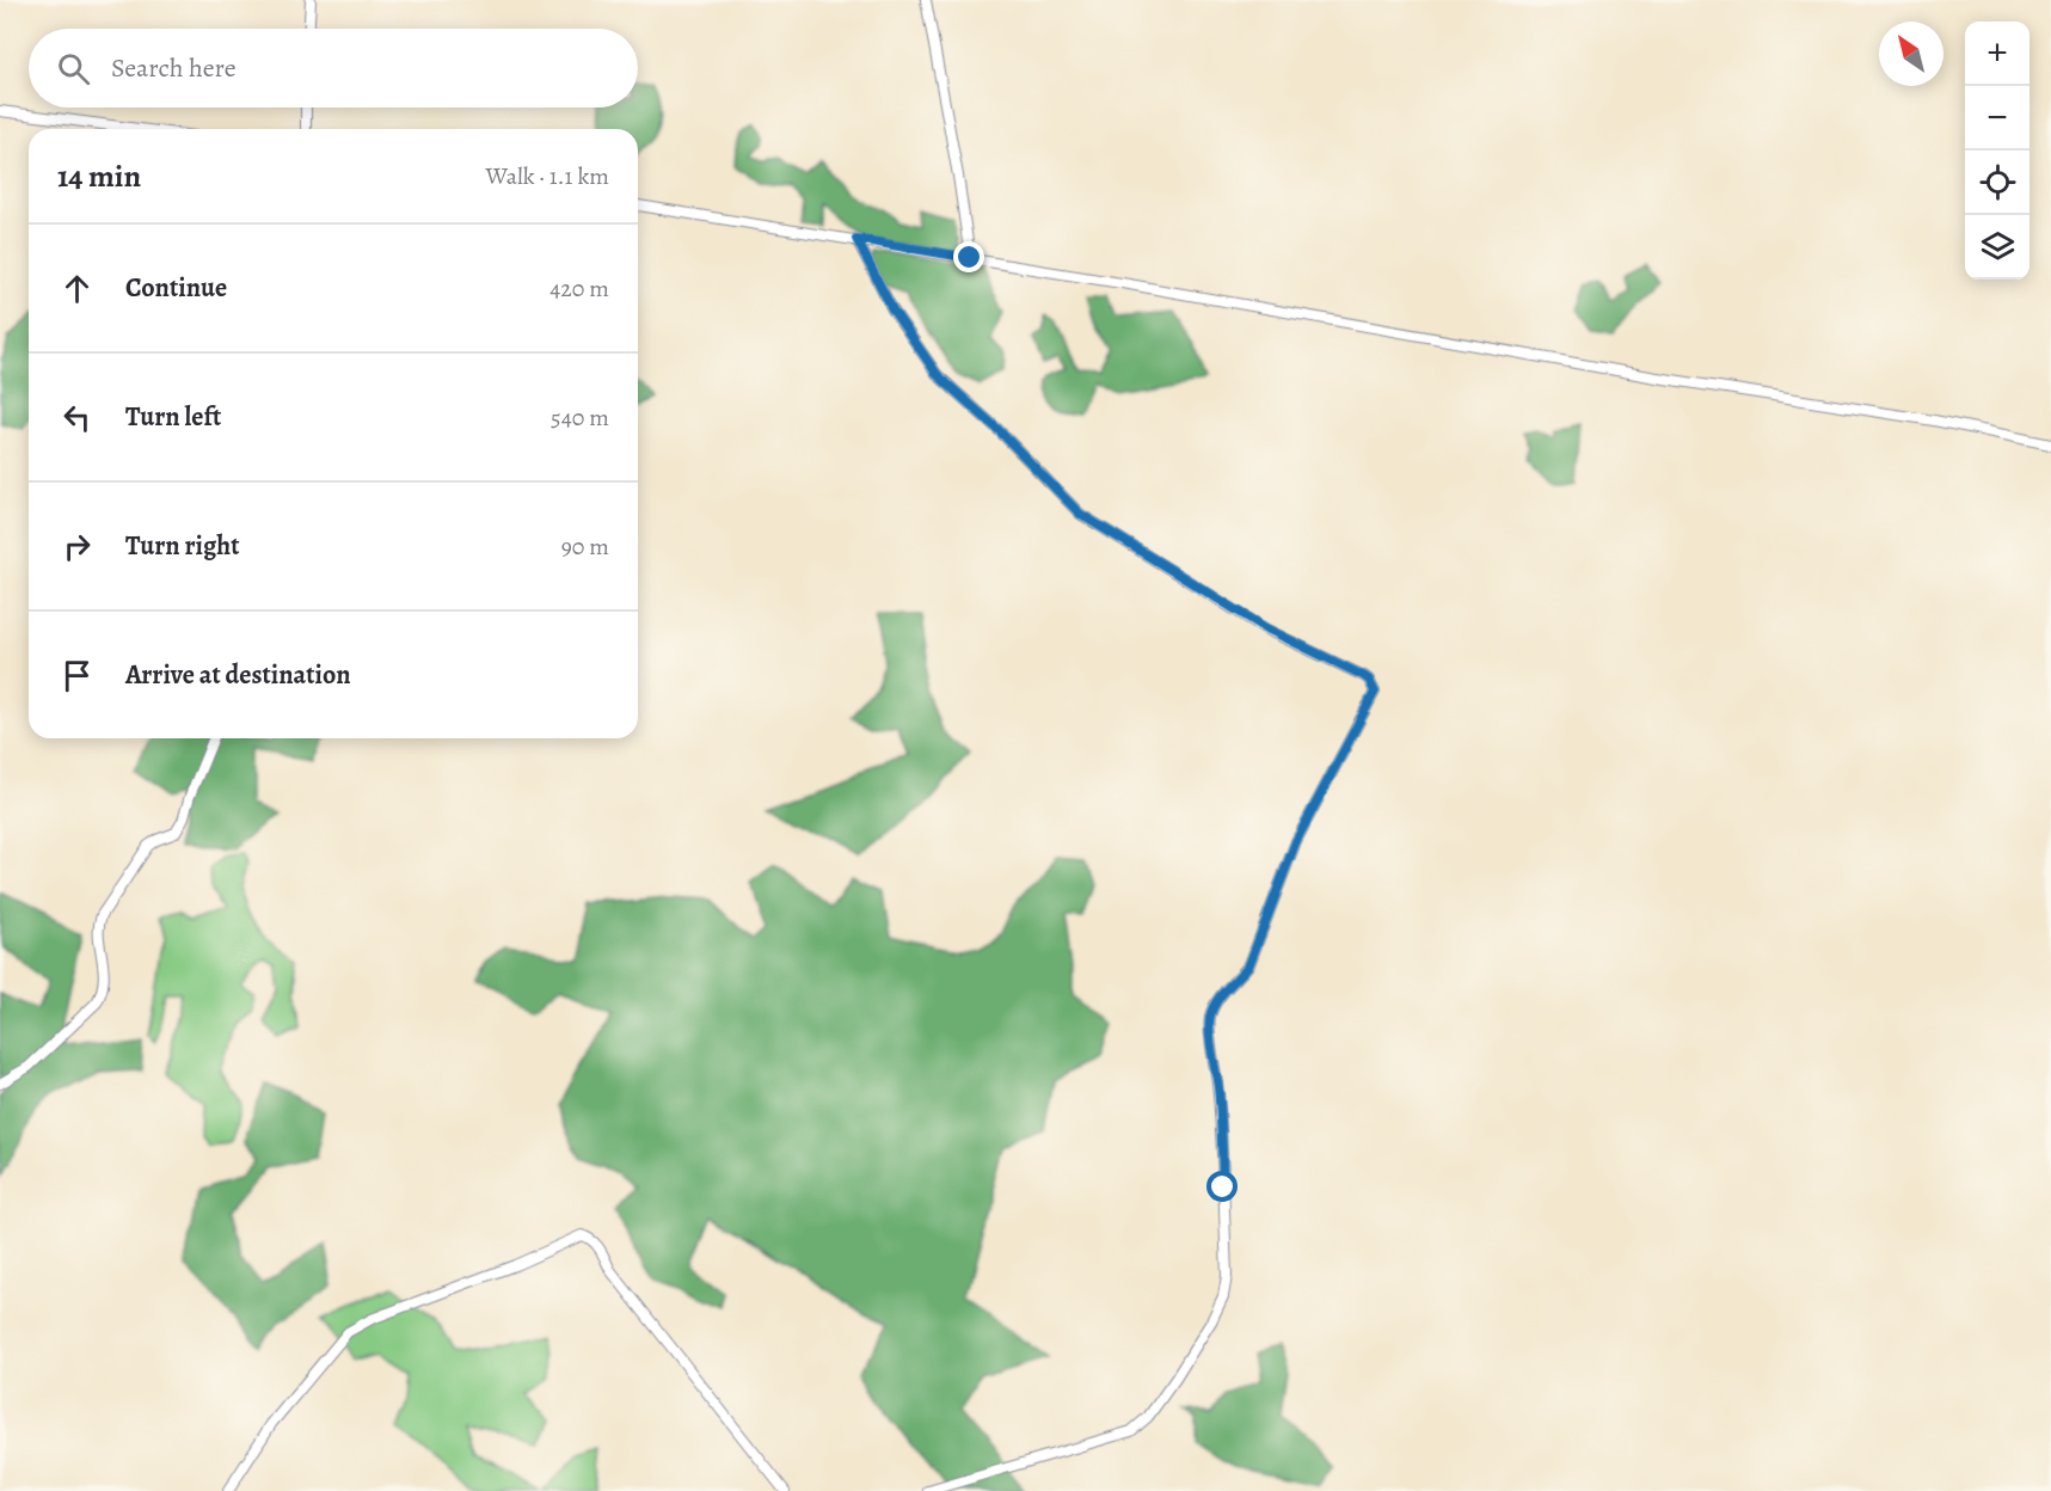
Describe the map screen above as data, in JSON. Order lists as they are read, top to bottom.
{
  "north": "top left",
  "page": {
    "map_buttons": ["+", "−"],
    "search": "Search here",
    "heading": ["14 min", "Walk · 1.1 km"],
    "list": [
      ["Continue", "420 m"],
      ["Turn left", "540 m"],
      ["Turn right", "90 m"],
      "Arrive at destination"
    ]
  }
}
